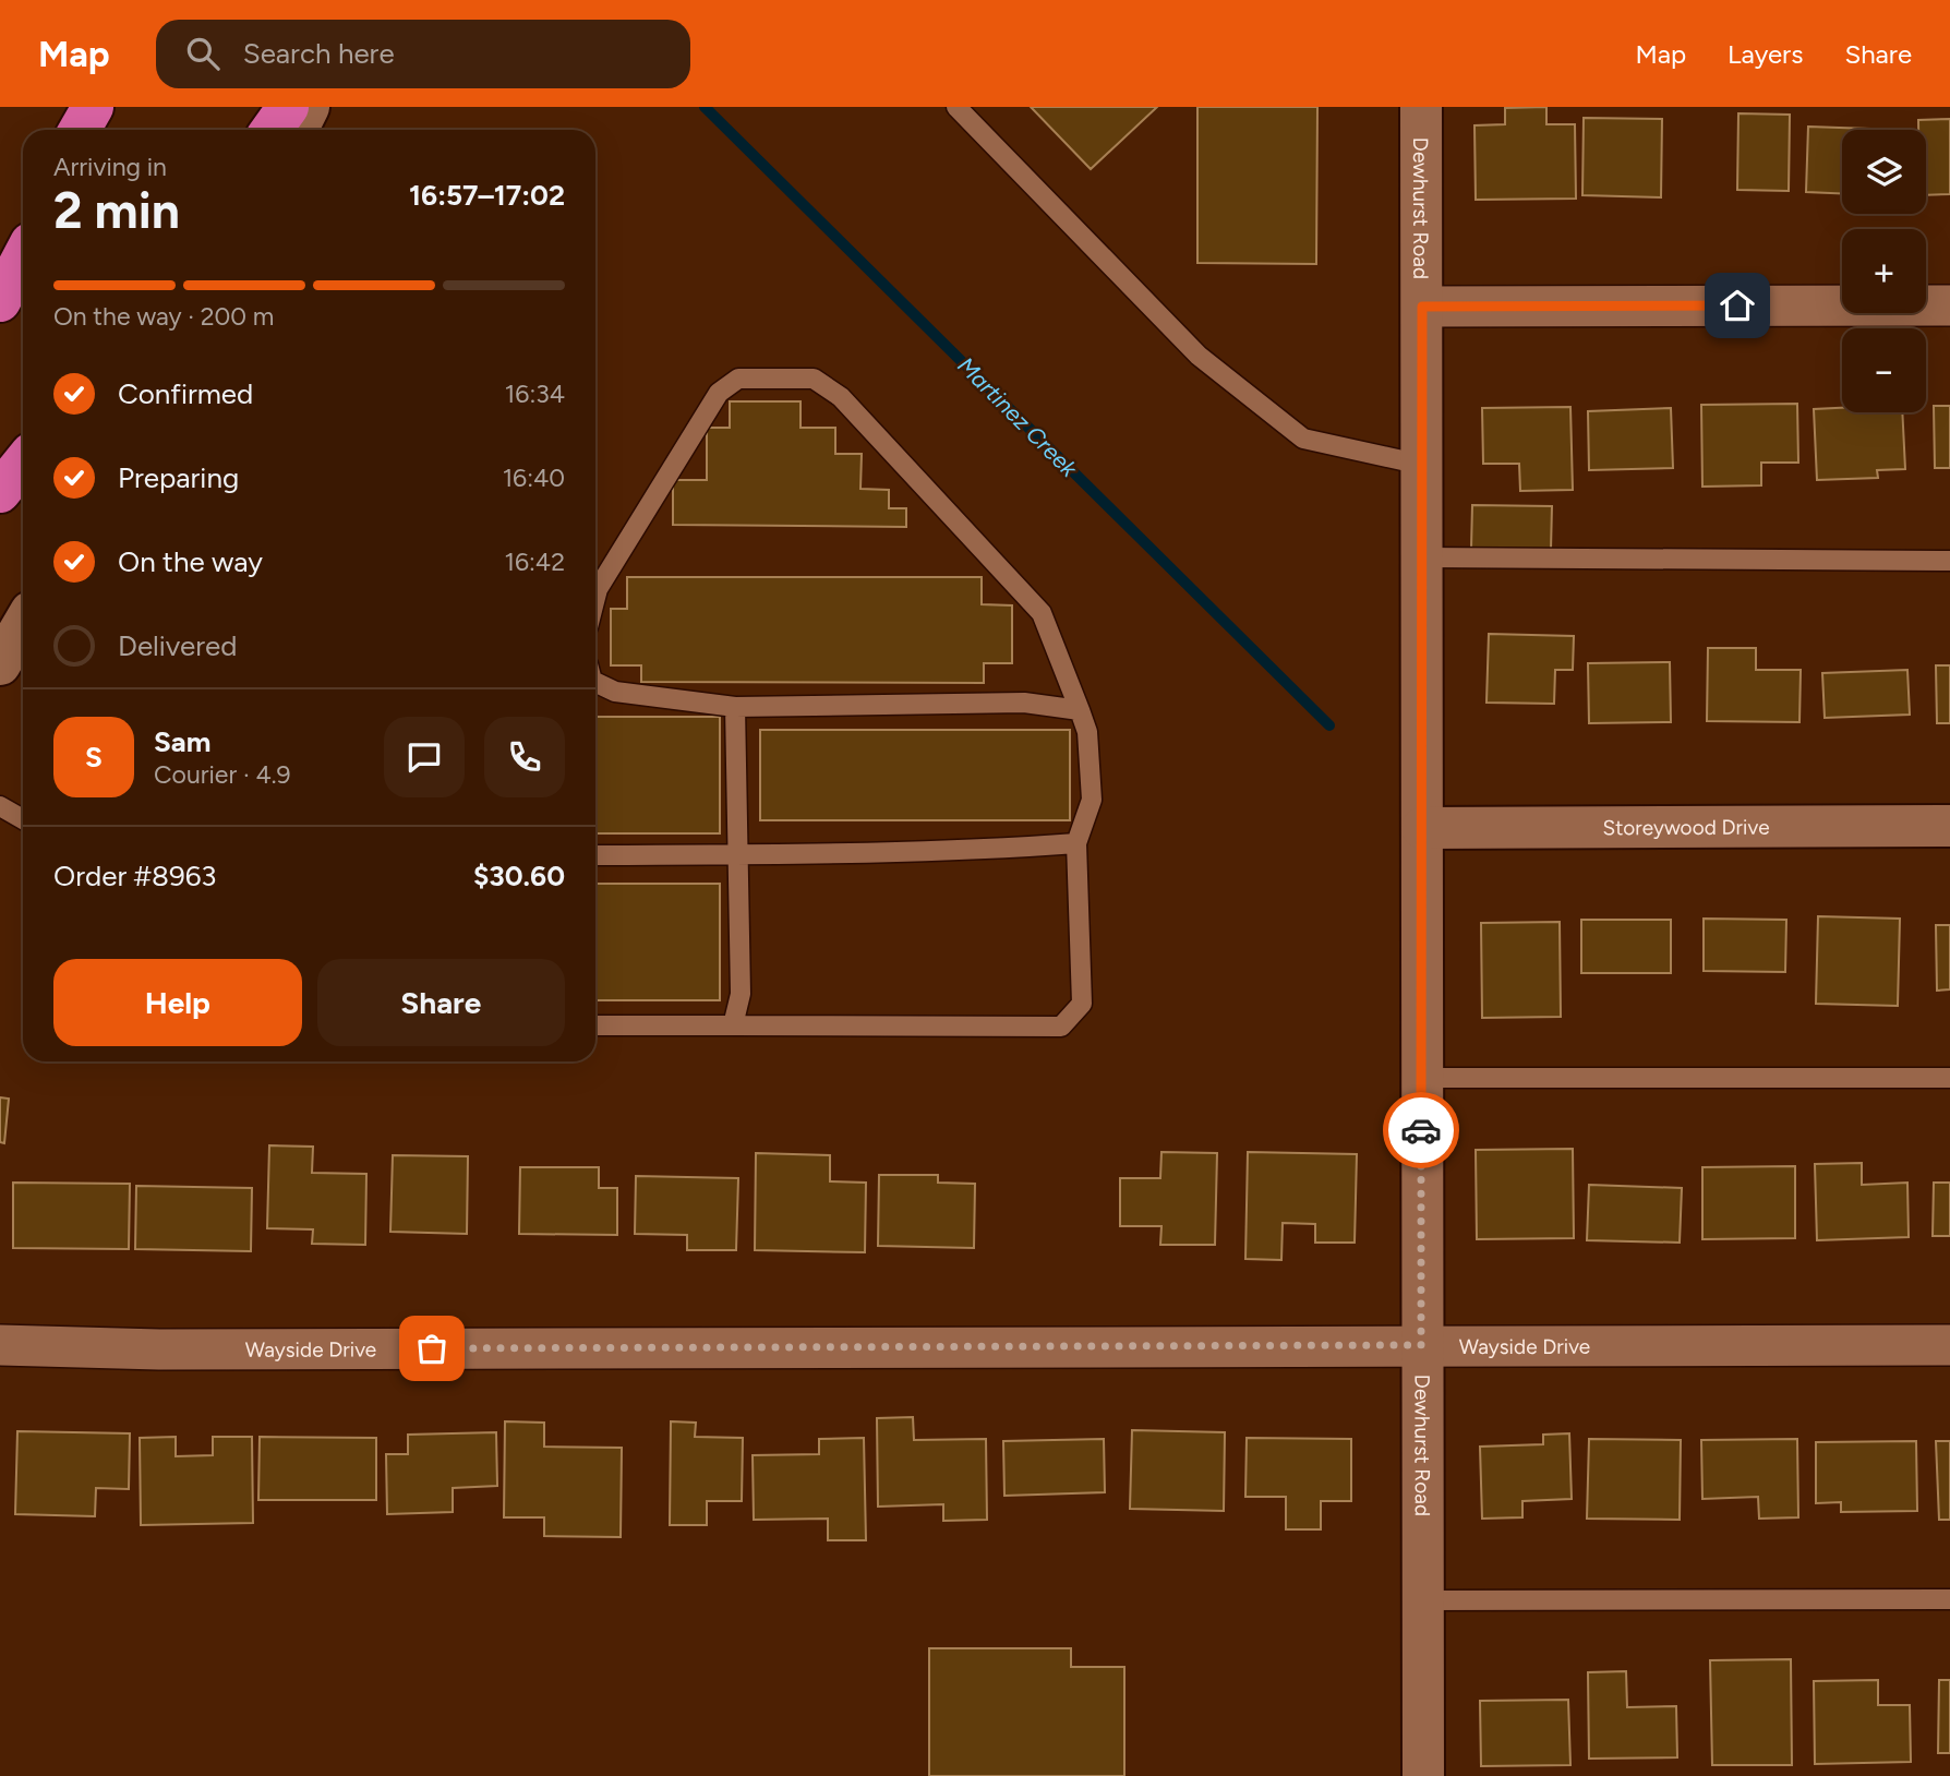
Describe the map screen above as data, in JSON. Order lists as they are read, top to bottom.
{
  "streets": {
    "street": ["Dewhurst Road", "Storeywood Drive", "Wayside Drive"]
  },
  "crossings": [
    ["Dewhurst Road", "Storeywood Drive"],
    ["Dewhurst Road", "Wayside Drive"]
  ],
  "water": ["Martinez Creek"],
  "page": {
    "header": "Map",
    "search": "Search here",
    "nav": ["Map", "Layers", "Share"],
    "map_buttons": ["+", "−"],
    "heading": ["2 min", "Arriving in", "16:57–17:02"],
    "panel": [
      "Sam",
      "Courier · 4.9",
      "Order #8963",
      "$30.60"
    ],
    "bar": "On the way · 200 m",
    "list": [
      ["Confirmed", "16:34"],
      ["Preparing", "16:40"],
      ["On the way", "16:42"],
      "Delivered"
    ],
    "round": "S",
    "buttons": ["Help", "Share"]
  }
}
